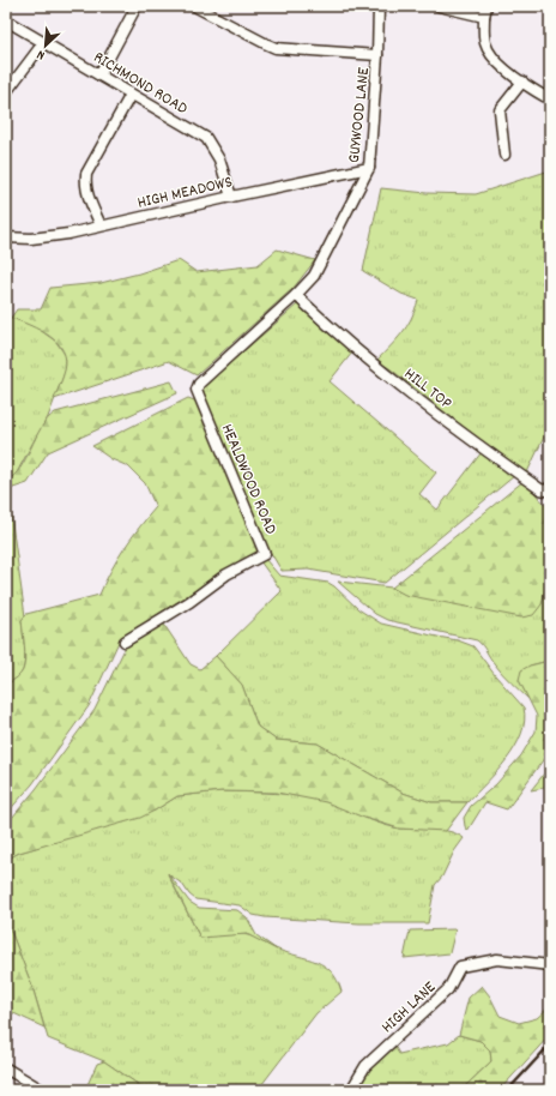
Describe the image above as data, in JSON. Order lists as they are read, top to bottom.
{
  "streets": {
    "street": [
      "RICHMOND ROAD",
      "GUYWOOD LANE",
      "HIGH MEADOWS",
      "HILL TOP",
      "HEALDWOOD ROAD",
      "HIGH LANE"
    ]
  },
  "crossings": [
    ["RICHMOND ROAD", "HIGH MEADOWS"],
    ["GUYWOOD LANE", "HIGH MEADOWS"],
    ["GUYWOOD LANE", "HILL TOP"],
    ["GUYWOOD LANE", "HEALDWOOD ROAD"],
    ["HILL TOP", "HEALDWOOD ROAD"]
  ],
  "north": "bottom left"
}
